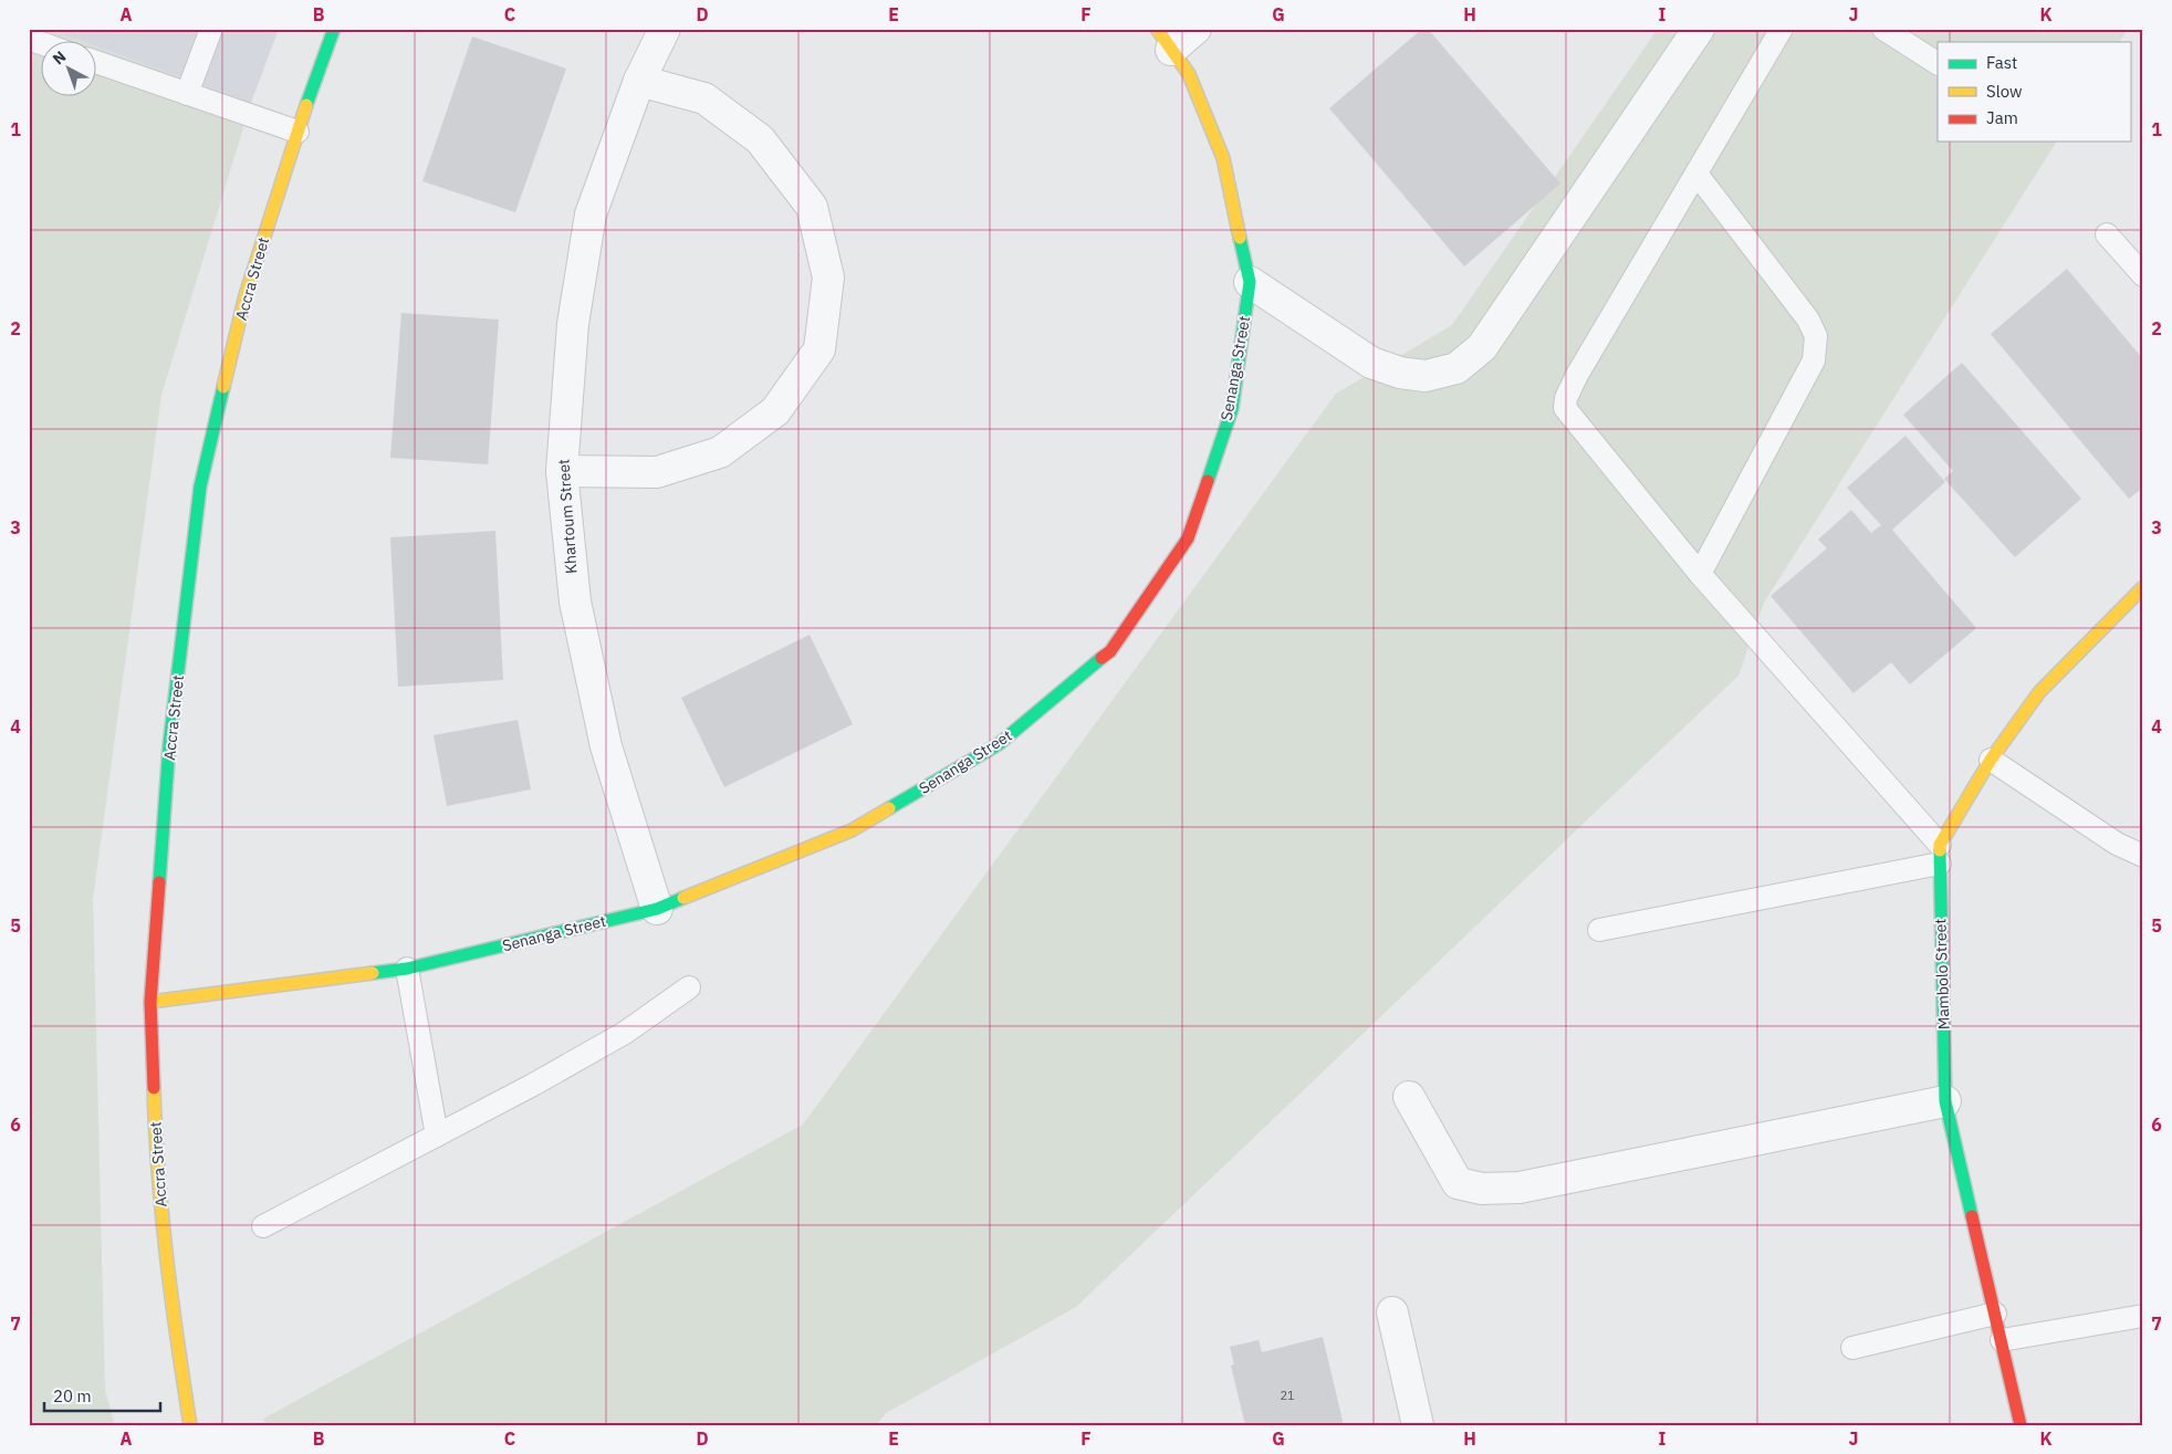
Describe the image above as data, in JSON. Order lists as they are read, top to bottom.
{
  "streets": {
    "street": [
      "Accra Street",
      "Senanga Street",
      "Khartoum Street",
      "Mambolo Street"
    ]
  },
  "crossings": [
    ["Accra Street", "Senanga Street"],
    ["Senanga Street", "Khartoum Street"]
  ],
  "house_numbers": ["21"],
  "legend": ["Fast", "Slow", "Jam"],
  "scale_bar": "20 m",
  "north": "top left",
  "grid": {
    "columns": [
      "A",
      "B",
      "C",
      "D",
      "E",
      "F",
      "G",
      "H",
      "I",
      "J",
      "K"
    ],
    "rows": [
      "1",
      "2",
      "3",
      "4",
      "5",
      "6",
      "7"
    ]
  }
}
